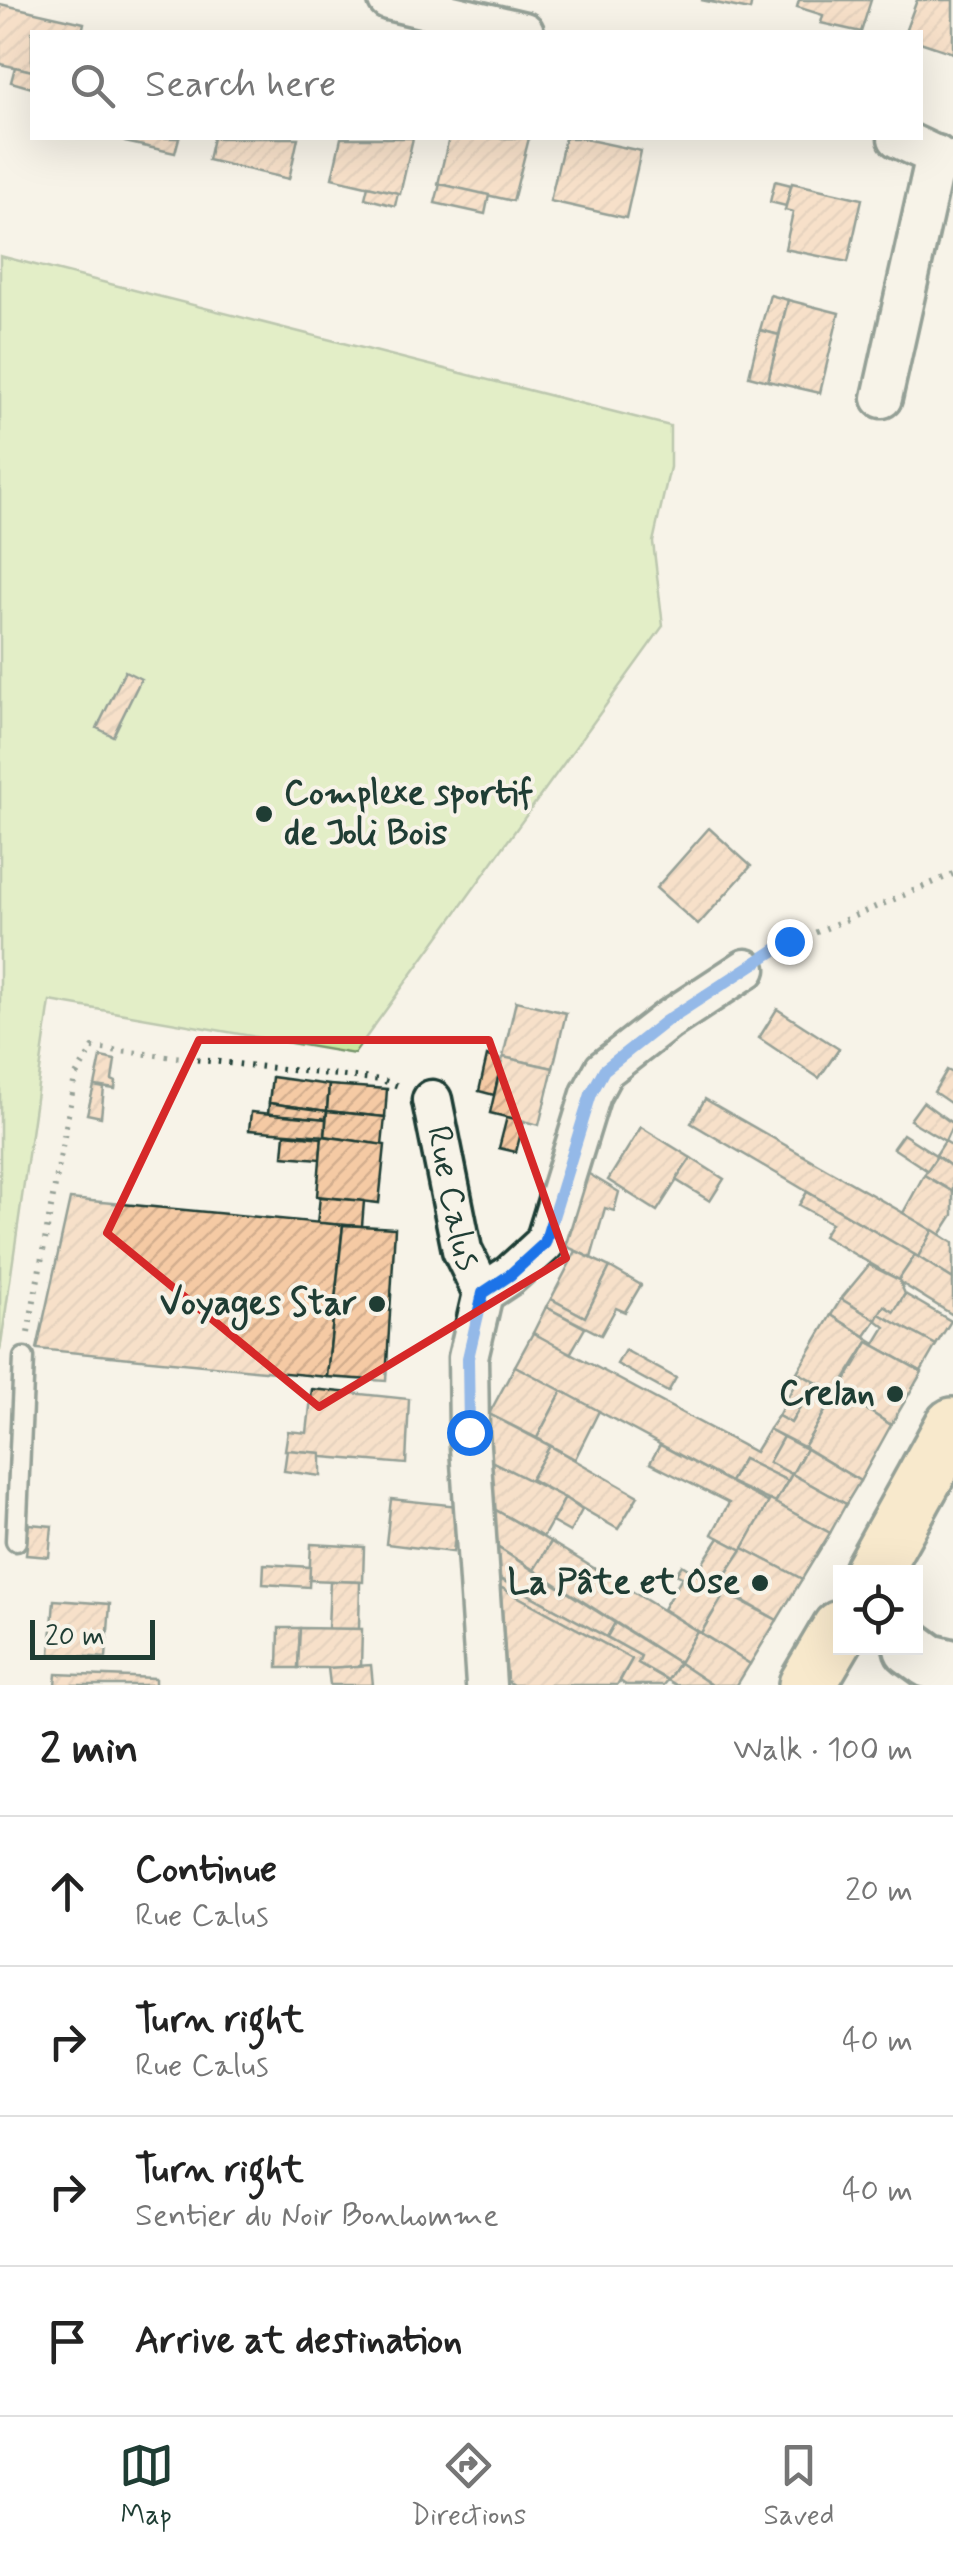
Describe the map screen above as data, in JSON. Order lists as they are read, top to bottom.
{
  "streets": {
    "street": ["Rue Calus"]
  },
  "places": [
    "Complexe sportif de Joli Bois",
    "Voyages Star",
    "Crelan",
    "La Pâte et Ose"
  ],
  "scale_bar": "20 m",
  "page": {
    "search": "Search here",
    "scale": "20 m",
    "heading": ["2 min", "Walk · 100 m"],
    "list": [
      ["Continue", "Rue Calus", "20 m"],
      ["Turn right", "Rue Calus", "40 m"],
      ["Turn right", "Sentier du Noir Bonhomme", "40 m"],
      "Arrive at destination"
    ],
    "nav": ["Map", "Directions", "Saved"]
  }
}
